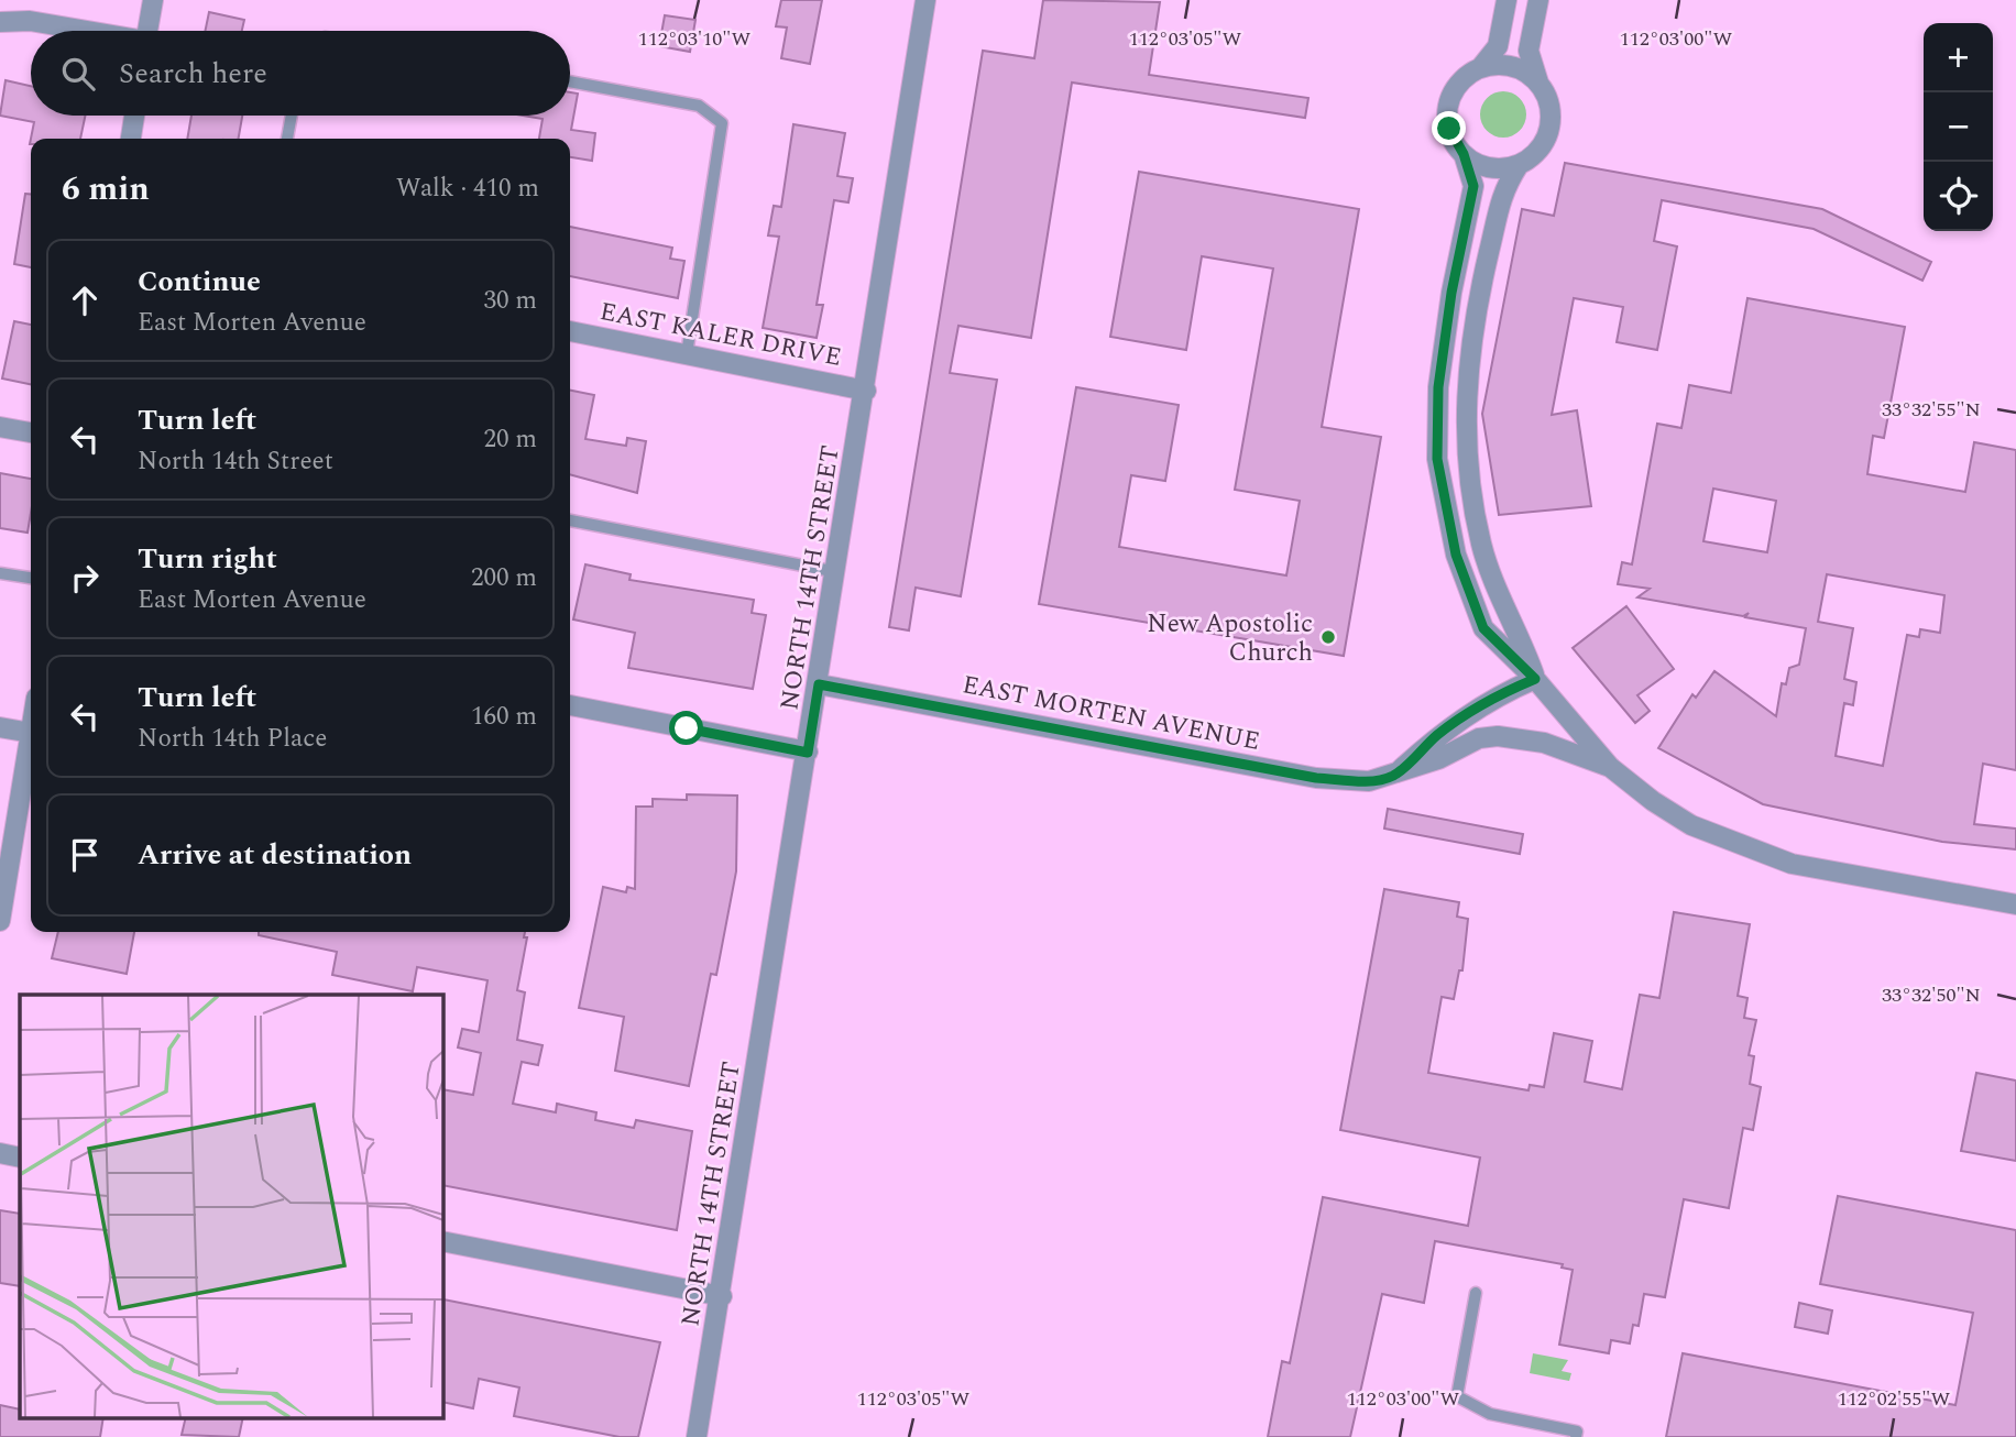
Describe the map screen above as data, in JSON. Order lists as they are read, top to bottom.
{
  "streets": {
    "street": ["EAST KALER DRIVE", "NORTH 14TH STREET", "EAST MORTEN AVENUE"]
  },
  "crossings": [
    ["EAST KALER DRIVE", "NORTH 14TH STREET"],
    ["NORTH 14TH STREET", "EAST MORTEN AVENUE"]
  ],
  "places": ["New Apostolic Church"],
  "page": {
    "map_buttons": ["+", "−"],
    "search": "Search here",
    "heading": ["6 min", "Walk · 410 m"],
    "list": [
      ["Continue", "East Morten Avenue", "30 m"],
      ["Turn left", "North 14th Street", "20 m"],
      ["Turn right", "East Morten Avenue", "200 m"],
      ["Turn left", "North 14th Place", "160 m"],
      "Arrive at destination"
    ]
  },
  "coordinates": [
    "112°03'10\"W",
    "112°03'05\"W",
    "112°03'00\"W",
    "33°32'55\"N",
    "33°32'50\"N",
    "112°02'55\"W"
  ]
}
